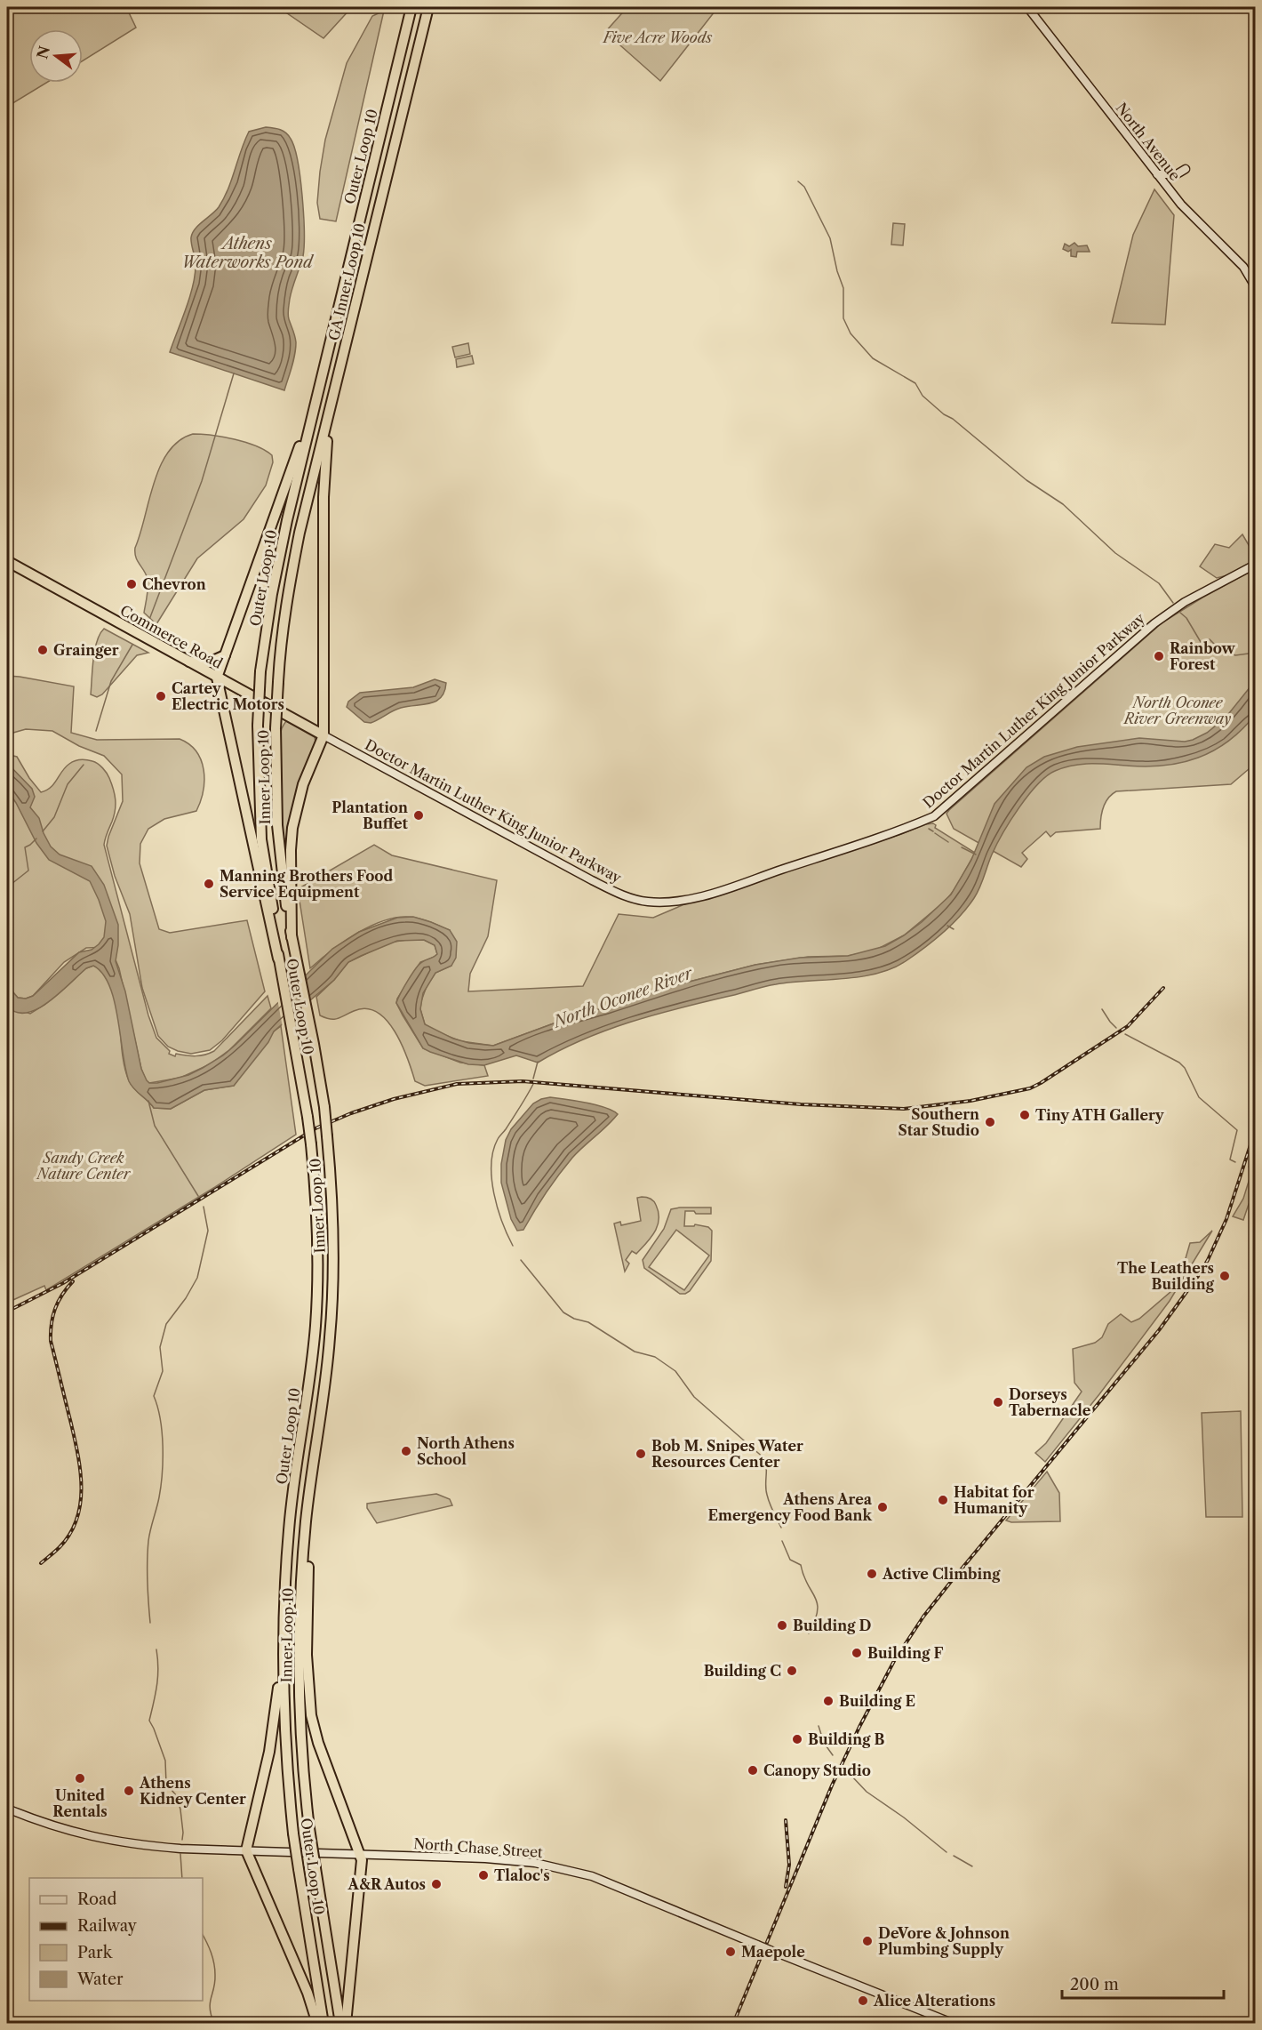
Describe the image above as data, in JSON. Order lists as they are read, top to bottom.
{
  "streets": {
    "highway": [
      "Outer Loop 10",
      "GA Inner Loop 10",
      "Commerce Road",
      "Inner Loop 10"
    ],
    "main road": ["North Avenue", "Doctor Martin Luther King Junior Parkway", "North Chase Street"]
  },
  "crossings": [
    ["GA Inner Loop 10", "Inner Loop 10"],
    ["Commerce Road", "Doctor Martin Luther King Junior Parkway"]
  ],
  "water": ["Athens Waterworks Pond", "North Oconee River"],
  "parks": ["Five Acre Woods", "North Oconee River Greenway", "Sandy Creek Nature Center"],
  "places": [
    "Chevron",
    "Grainger",
    "Rainbow Forest",
    "Cartey Electric Motors",
    "Plantation Buffet",
    "Manning Brothers Food Service Equipment",
    "Tiny ATH Gallery",
    "Southern Star Studio",
    "The Leathers Building",
    "Dorseys Tabernacle",
    "North Athens School",
    "Bob M. Snipes Water Resources Center",
    "Habitat for Humanity",
    "Athens Area Emergency Food Bank",
    "Active Climbing",
    "Building D",
    "Building F",
    "Building C",
    "Building E",
    "Building B",
    "Canopy Studio",
    "United Rentals",
    "Athens Kidney Center",
    "Tlaloc's",
    "A&R Autos",
    "DeVore & Johnson Plumbing Supply",
    "Maepole",
    "Alice Alterations"
  ],
  "legend": [
    "Road",
    "Railway",
    "Park",
    "Water"
  ],
  "scale_bar": "200 m",
  "north": "left"
}
